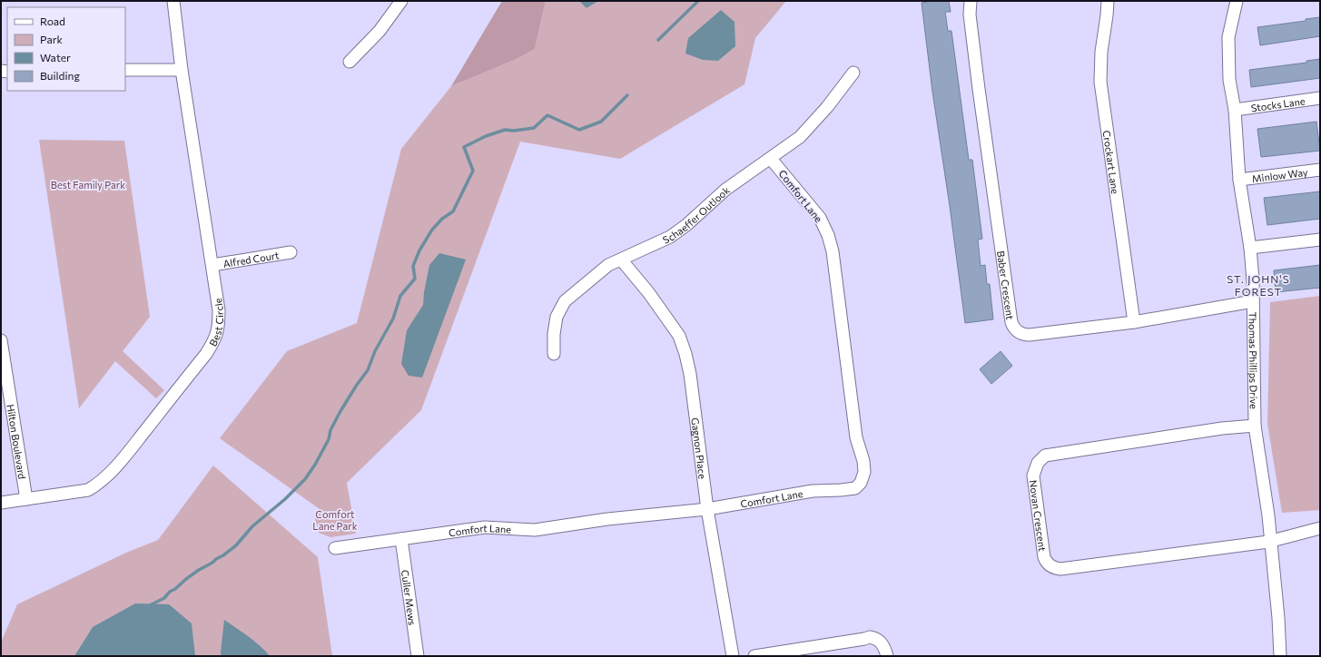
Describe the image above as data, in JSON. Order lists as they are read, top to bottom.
{
  "streets": {
    "street": [
      "Stocks Lane",
      "Crockart Lane",
      "Minlow Way",
      "Comfort Lane",
      "Schaeffer Outlook",
      "Alfred Court",
      "Baber Crescent",
      "Best Circle",
      "Thomas Phillips Drive",
      "Hilton Boulevard",
      "Gagnon Place",
      "Novan Crescent",
      "Culler Mews"
    ]
  },
  "crossings": [
    ["Stocks Lane", "Thomas Phillips Drive"],
    ["Crockart Lane", "Baber Crescent"],
    ["Minlow Way", "Thomas Phillips Drive"],
    ["Comfort Lane", "Schaeffer Outlook"],
    ["Comfort Lane", "Gagnon Place"],
    ["Comfort Lane", "Culler Mews"],
    ["Schaeffer Outlook", "Gagnon Place"],
    ["Alfred Court", "Best Circle"],
    ["Baber Crescent", "Thomas Phillips Drive"],
    ["Best Circle", "Hilton Boulevard"],
    ["Thomas Phillips Drive", "Novan Crescent"]
  ],
  "districts": ["ST. JOHN'S FOREST"],
  "parks": ["Best Family Park", "Comfort Lane Park"],
  "legend": [
    "Road",
    "Park",
    "Water",
    "Building"
  ]
}
